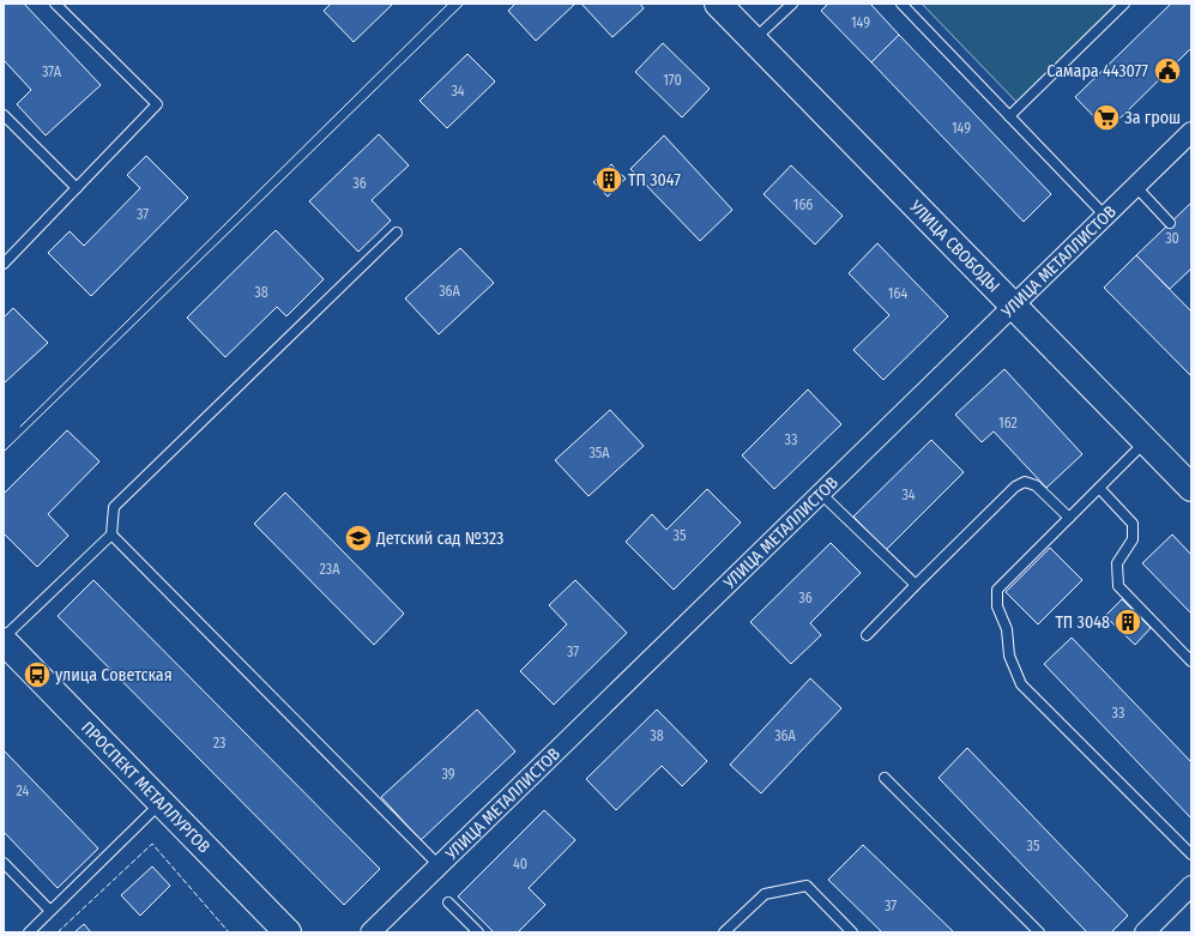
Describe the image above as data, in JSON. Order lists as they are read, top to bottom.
{
  "streets": {
    "street": ["УЛИЦА СВОБОДЫ", "УЛИЦА МЕТАЛЛИСТОВ", "ПРОСПЕКТ МЕТАЛЛУРГОВ"]
  },
  "crossings": [
    ["УЛИЦА СВОБОДЫ", "УЛИЦА МЕТАЛЛИСТОВ"]
  ],
  "places": {
    "public building": ["Самара 443077"],
    "supermarket": ["За грош"],
    "building": ["ТП 3047", "ТП 3048"],
    "school or university": ["Детский сад №323"],
    "bus stop": ["улица Советская"]
  },
  "house_numbers": [
    "149",
    "37А",
    "170",
    "34",
    "149",
    "36",
    "166",
    "37",
    "30",
    "36А",
    "38",
    "164",
    "162",
    "33",
    "35А",
    "34",
    "35",
    "23А",
    "36",
    "37",
    "33",
    "38",
    "36А",
    "23",
    "39",
    "24",
    "35",
    "40",
    "37"
  ]
}
